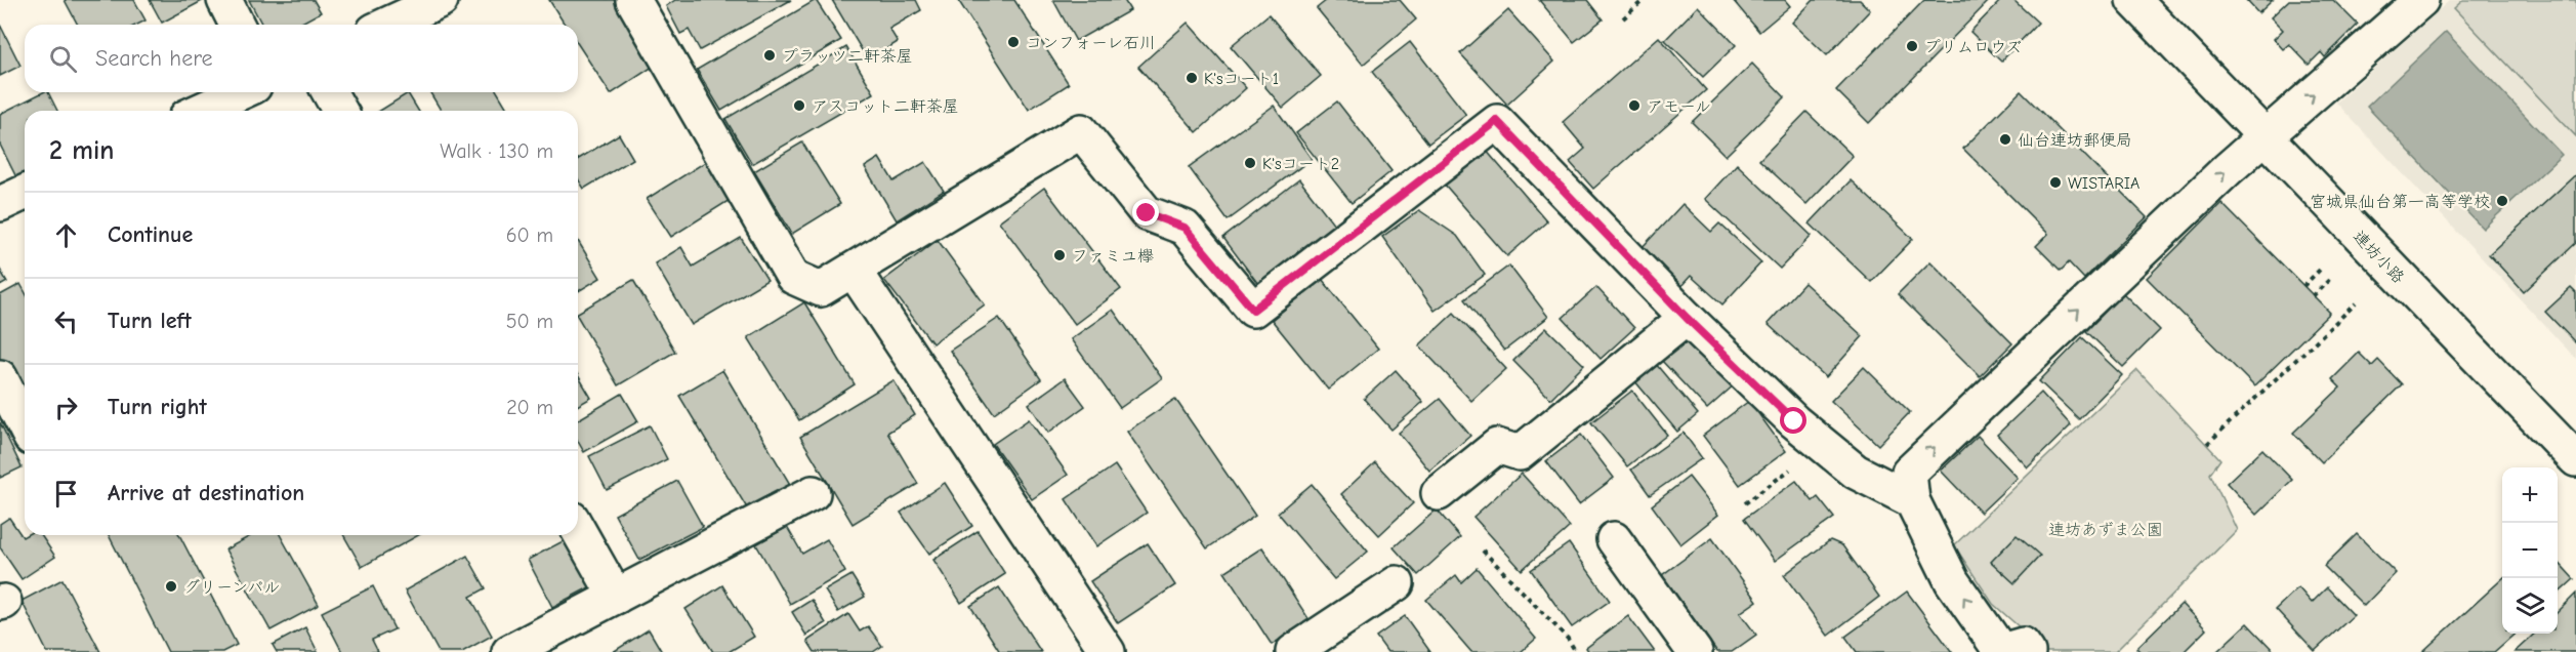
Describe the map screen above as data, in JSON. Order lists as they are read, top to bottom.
{
  "streets": {
    "street": ["連坊小路"]
  },
  "parks": ["連坊あずま公園"],
  "places": [
    "コンフォーレ石川",
    "プリムロウズ",
    "プラッツ二軒茶屋",
    "K'sコート1",
    "アスコット二軒茶屋",
    "アモール",
    "仙台連坊郵便局",
    "K'sコート2",
    "WISTARIA",
    "宮城県仙台第一高等学校",
    "ファミユ欅",
    "グリーンパル"
  ],
  "page": {
    "search": "Search here",
    "heading": ["2 min", "Walk · 130 m"],
    "list": [
      ["Continue", "60 m"],
      ["Turn left", "50 m"],
      ["Turn right", "20 m"],
      "Arrive at destination"
    ],
    "map_buttons": ["+", "−"]
  }
}
